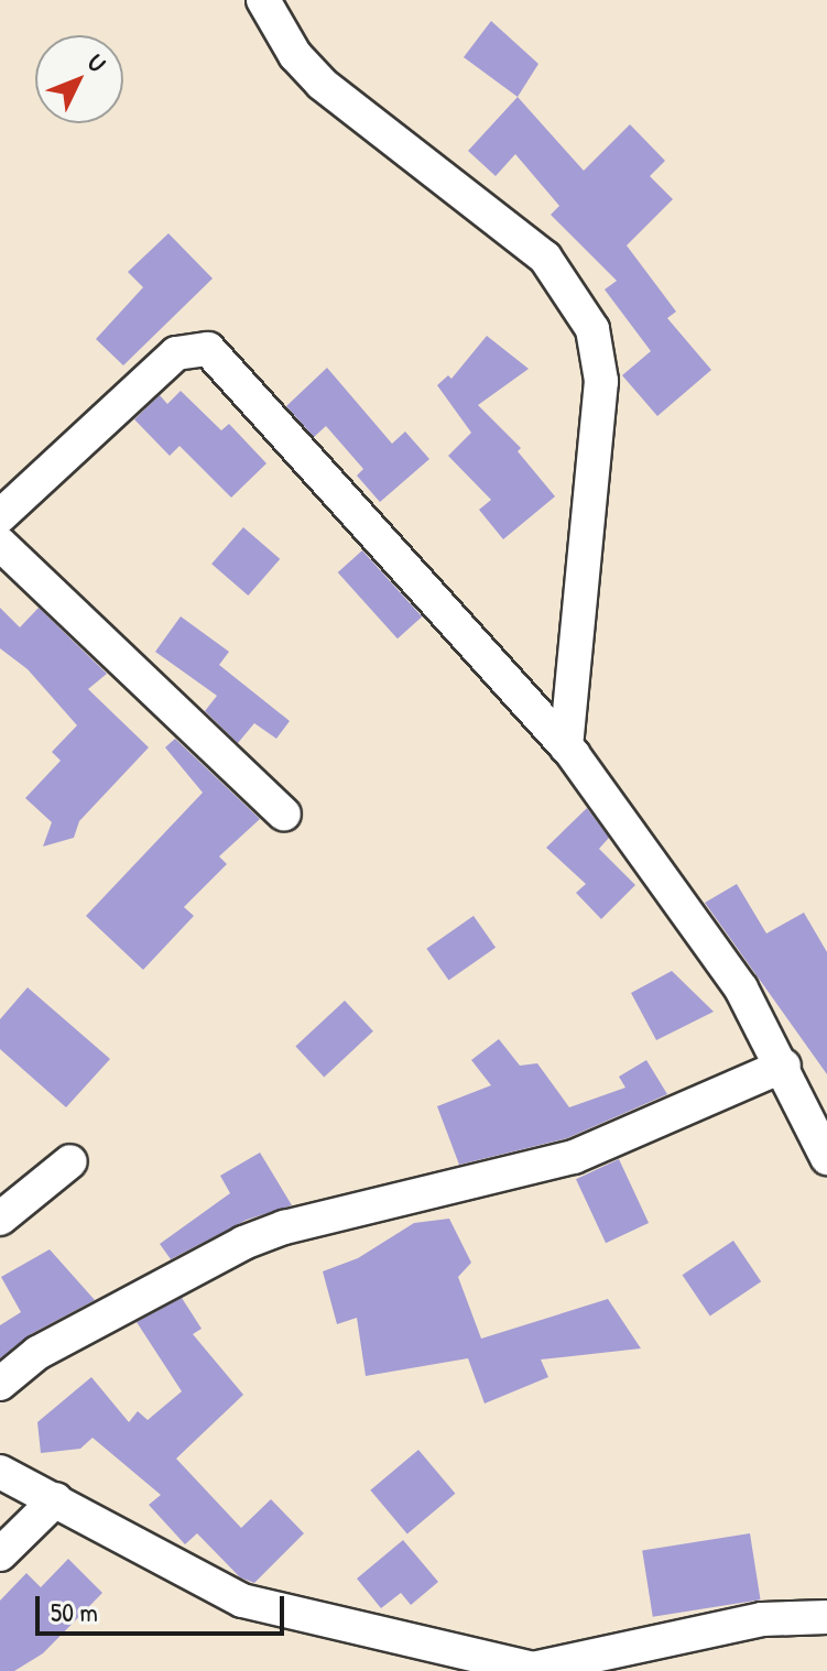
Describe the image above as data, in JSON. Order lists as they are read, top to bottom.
{
  "scale_bar": "50 m",
  "north": "top right"
}
